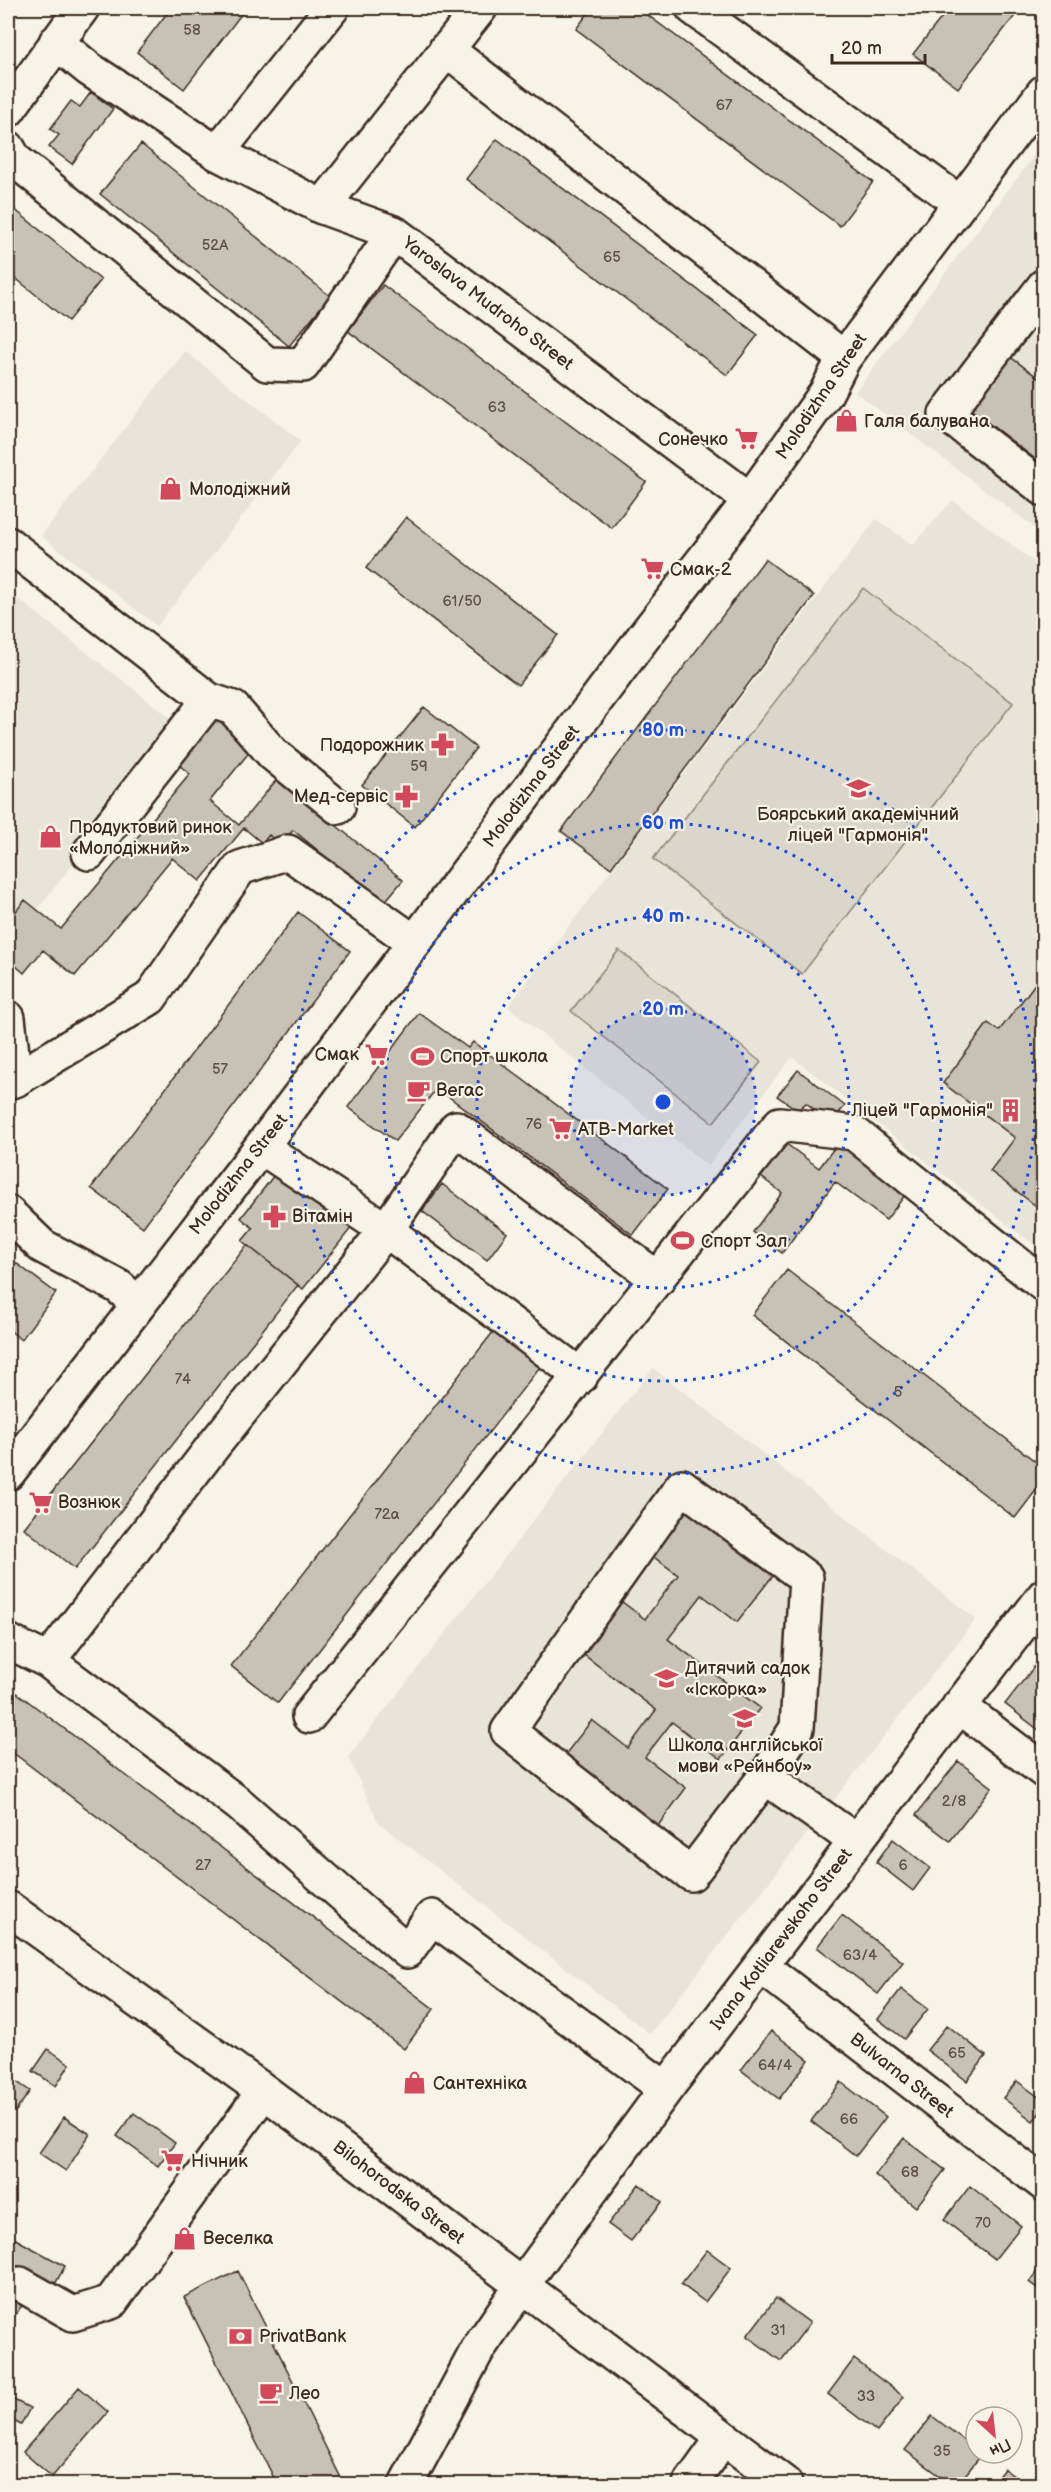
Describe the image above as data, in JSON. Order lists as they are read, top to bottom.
{
  "streets": {
    "street": [
      "Yaroslava Mudroho Street",
      "Molodizhna Street",
      "Ivana Kotliarevskoho Street",
      "Bulvarna Street",
      "Bilohorodska Street"
    ]
  },
  "crossings": [
    ["Yaroslava Mudroho Street", "Molodizhna Street"],
    ["Ivana Kotliarevskoho Street", "Bulvarna Street"],
    ["Ivana Kotliarevskoho Street", "Bilohorodska Street"]
  ],
  "places": {
    "shop": [
      "Галя балувана",
      "Молодіжний",
      "Продуктовий ринок «Молодіжний»",
      "Сантехніка",
      "Веселка"
    ],
    "supermarket": [
      "Сонечко",
      "Смак-2",
      "Смак",
      "ATB-Market",
      "Вознюк",
      "Нічник"
    ],
    "pharmacy": ["Подорожник", "Мед-сервіс", "Вітамін"],
    "school or university": ["Боярський академічний ліцей \"Гармонія\"", "Дитячий садок «Іскорка»", "Школа англійської мови «Рейнбоу»"],
    "sports": ["Спорт школа", "Спорт Зал"],
    "cafe": ["Вегас", "Лео"],
    "building": ["Ліцей \"Гармонія\""],
    "bank": ["PrivatBank"]
  },
  "house_numbers": [
    "58",
    "67",
    "52А",
    "65",
    "63",
    "61/50",
    "59",
    "57",
    "76",
    "74",
    "5",
    "72а",
    "2/8",
    "27",
    "6",
    "63/4",
    "65",
    "64/4",
    "66",
    "68",
    "70",
    "31",
    "33",
    "35"
  ],
  "scale_bar": "20 m",
  "north": "bottom right",
  "rings": [
    "80 m",
    "60 m",
    "40 m",
    "20 m"
  ]
}
